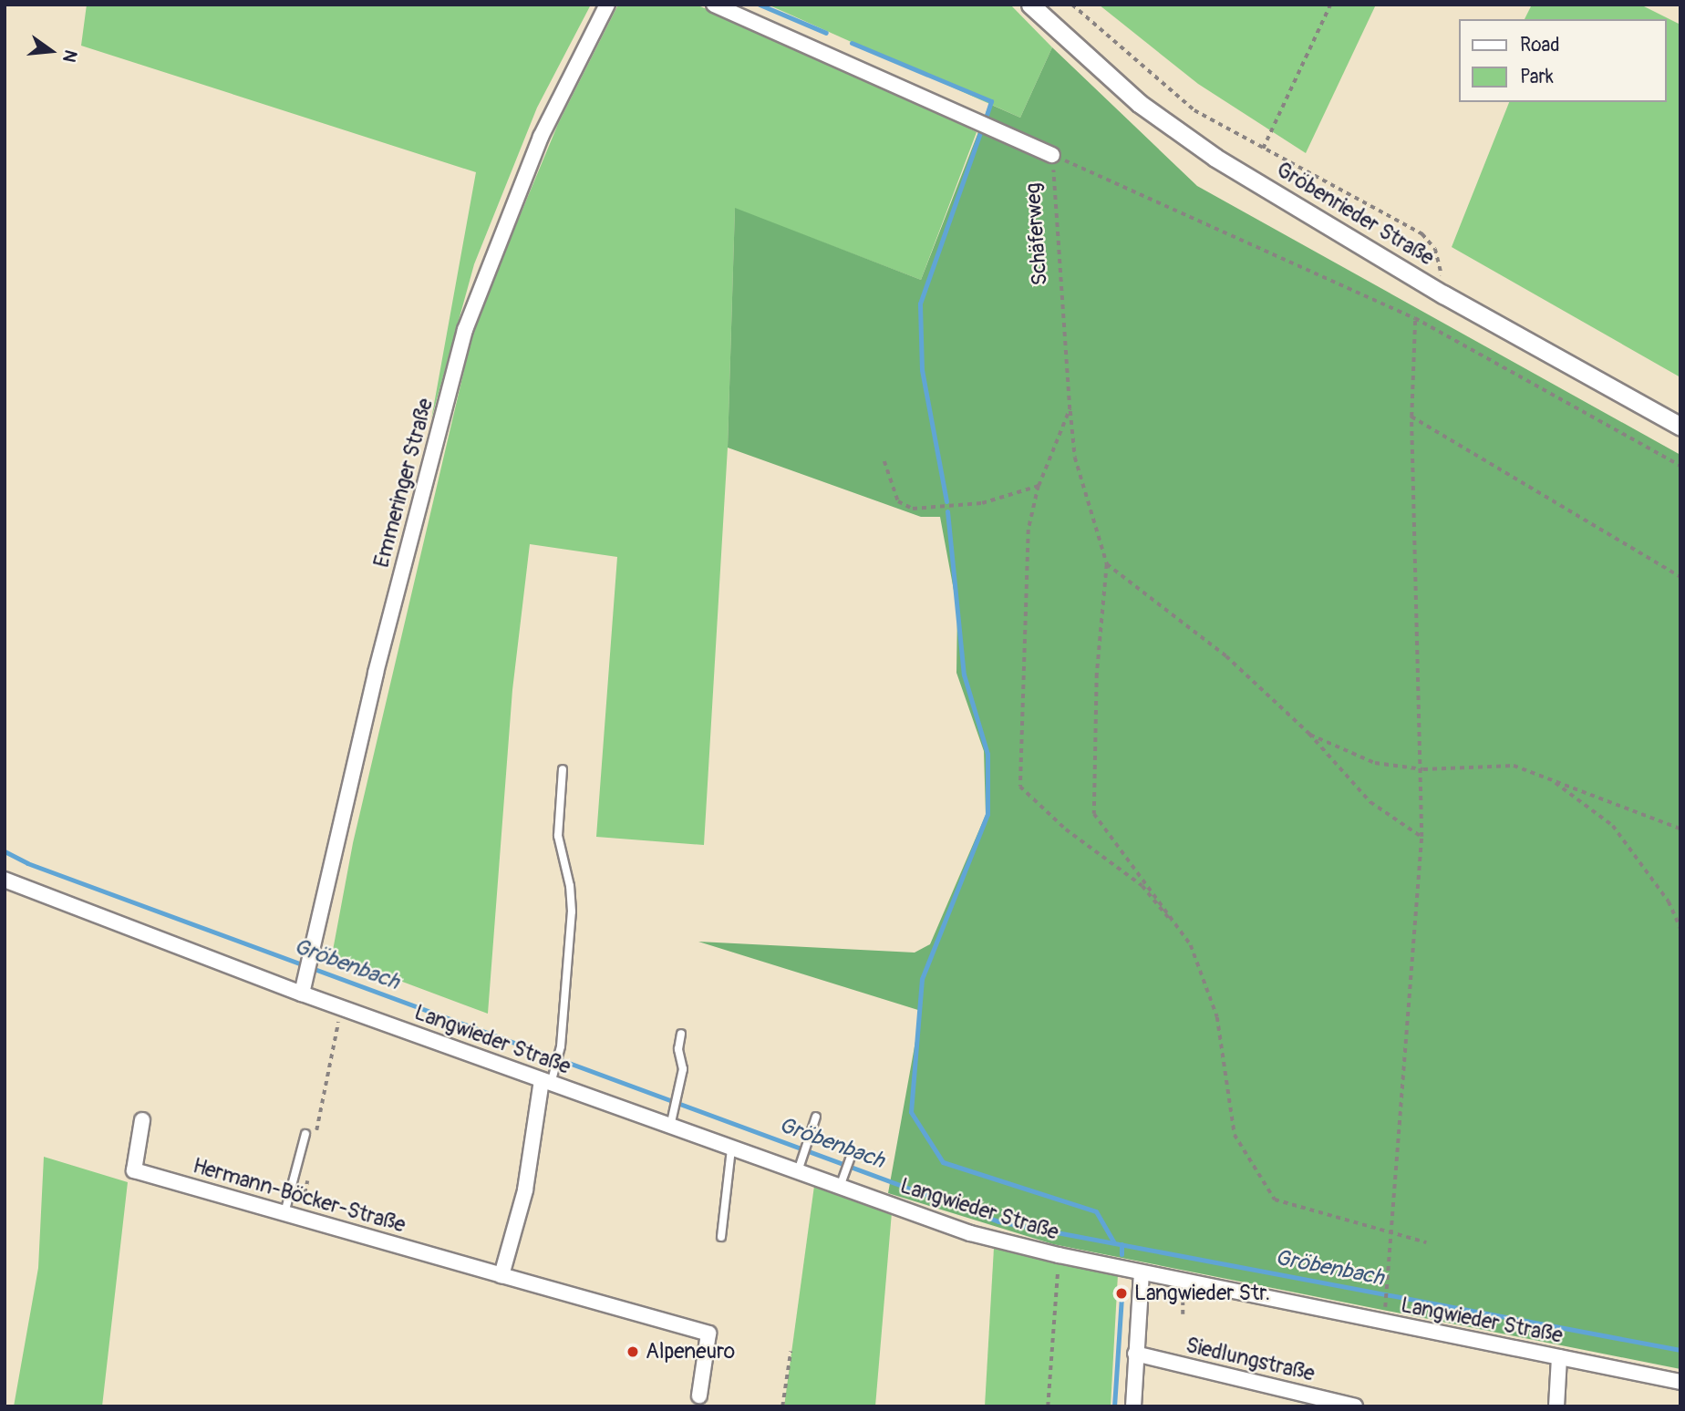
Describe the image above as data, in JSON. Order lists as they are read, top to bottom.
{
  "streets": {
    "street": [
      "Gröbenrieder Straße",
      "Schäferweg",
      "Emmeringer Straße",
      "Langwieder Straße",
      "Hermann-Böcker-Straße",
      "Siedlungstraße"
    ]
  },
  "crossings": [
    ["Emmeringer Straße", "Langwieder Straße"]
  ],
  "water": ["Gröbenbach"],
  "places": ["Langwieder Str.", "Alpeneuro"],
  "legend": ["Road", "Park"],
  "north": "right"
}
